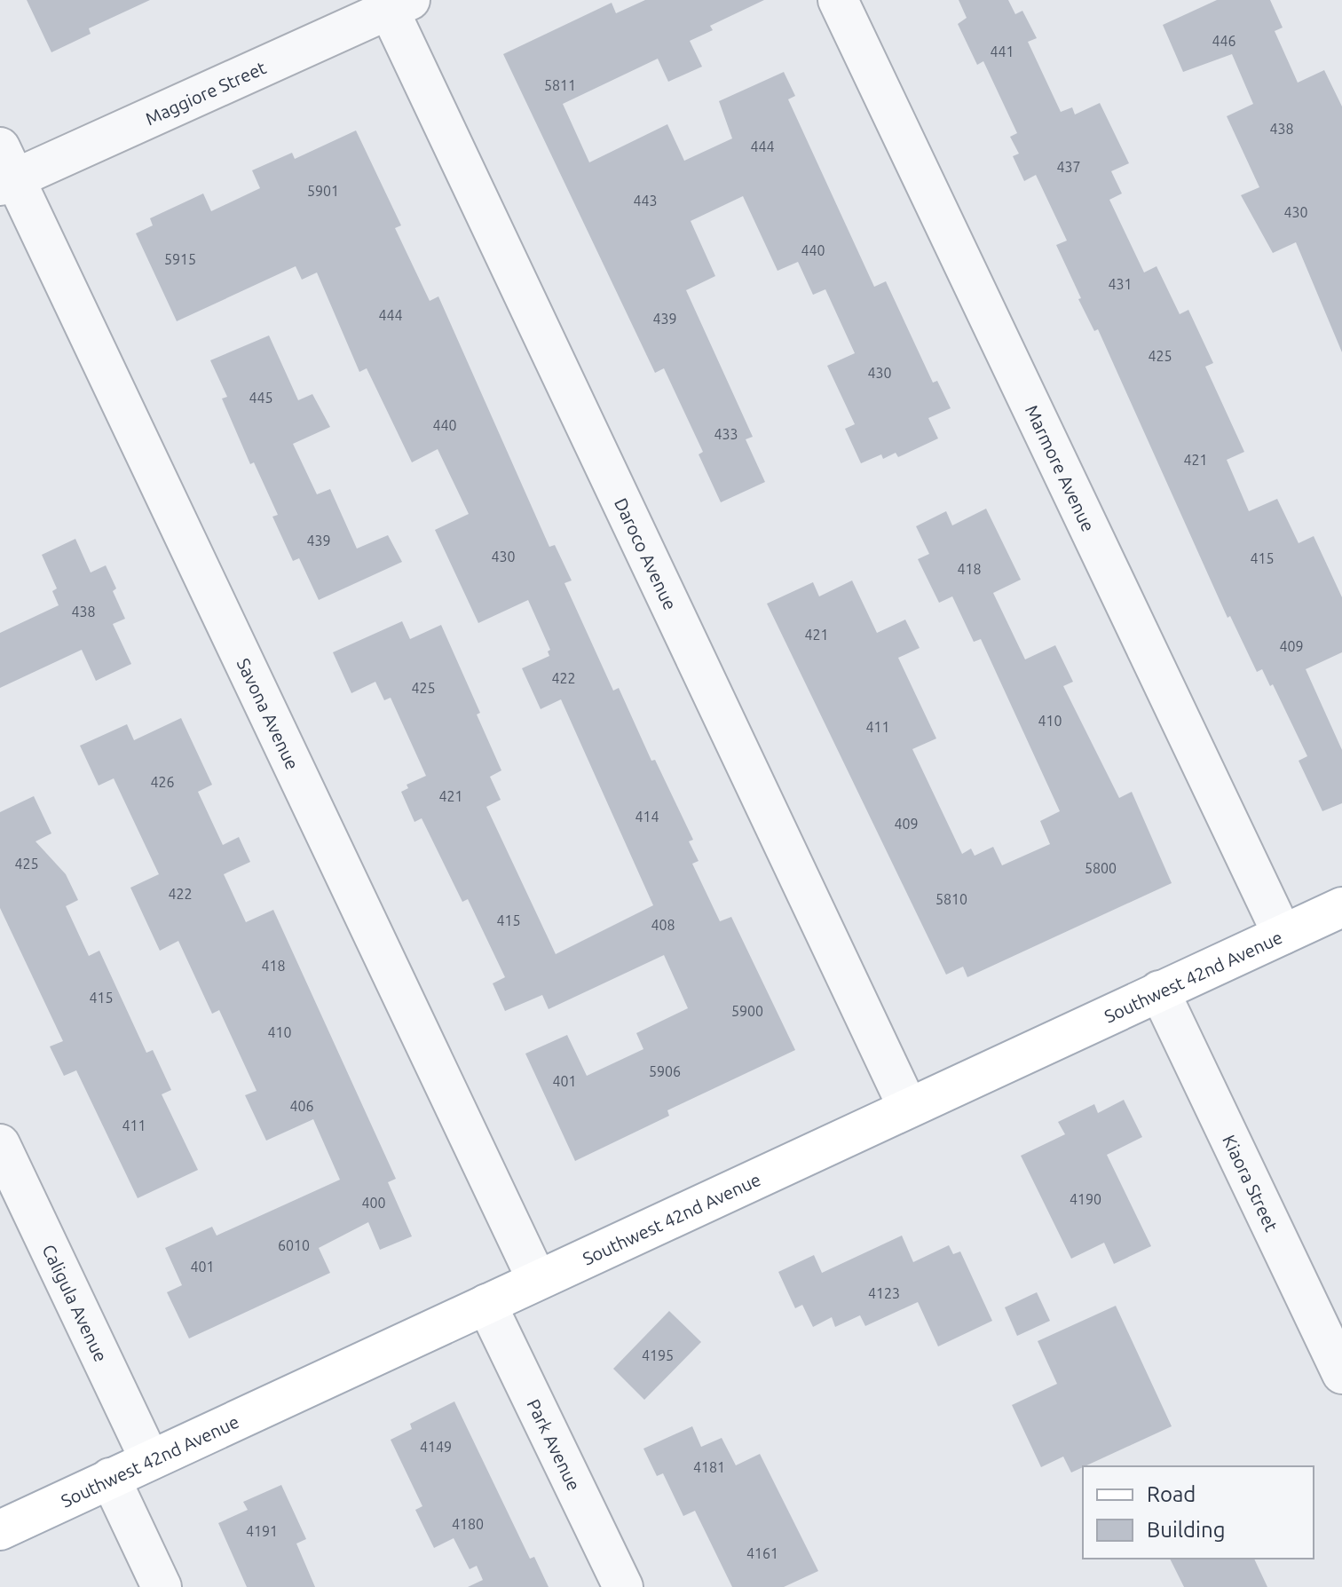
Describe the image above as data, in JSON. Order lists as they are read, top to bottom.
{
  "streets": {
    "main road": ["Southwest 42nd Avenue"],
    "street": [
      "Maggiore Street",
      "Marmore Avenue",
      "Daroco Avenue",
      "Savona Avenue",
      "Kiaora Street",
      "Caligula Avenue",
      "Park Avenue"
    ]
  },
  "crossings": [
    ["Maggiore Street", "Daroco Avenue"],
    ["Maggiore Street", "Savona Avenue"],
    ["Marmore Avenue", "Southwest 42nd Avenue"],
    ["Daroco Avenue", "Southwest 42nd Avenue"],
    ["Savona Avenue", "Southwest 42nd Avenue"],
    ["Southwest 42nd Avenue", "Kiaora Street"],
    ["Southwest 42nd Avenue", "Caligula Avenue"],
    ["Southwest 42nd Avenue", "Park Avenue"]
  ],
  "house_numbers": [
    "446",
    "441",
    "5811",
    "438",
    "444",
    "437",
    "5901",
    "443",
    "430",
    "440",
    "5915",
    "431",
    "444",
    "439",
    "425",
    "430",
    "445",
    "440",
    "433",
    "421",
    "439",
    "430",
    "415",
    "418",
    "438",
    "421",
    "409",
    "422",
    "425",
    "410",
    "411",
    "426",
    "421",
    "414",
    "409",
    "425",
    "5800",
    "422",
    "5810",
    "415",
    "408",
    "418",
    "415",
    "5900",
    "410",
    "5906",
    "401",
    "406",
    "411",
    "4190",
    "400",
    "6010",
    "401",
    "4123",
    "4195",
    "4149",
    "4181",
    "4180",
    "4191",
    "4161"
  ],
  "legend": ["Road", "Building"]
}
